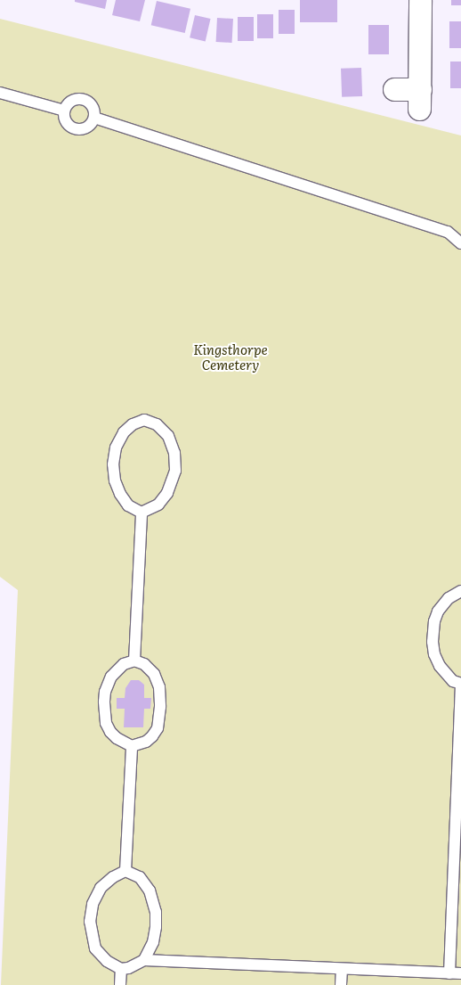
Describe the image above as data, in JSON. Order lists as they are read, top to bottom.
{
  "parks": ["Kingsthorpe Cemetery"]
}
